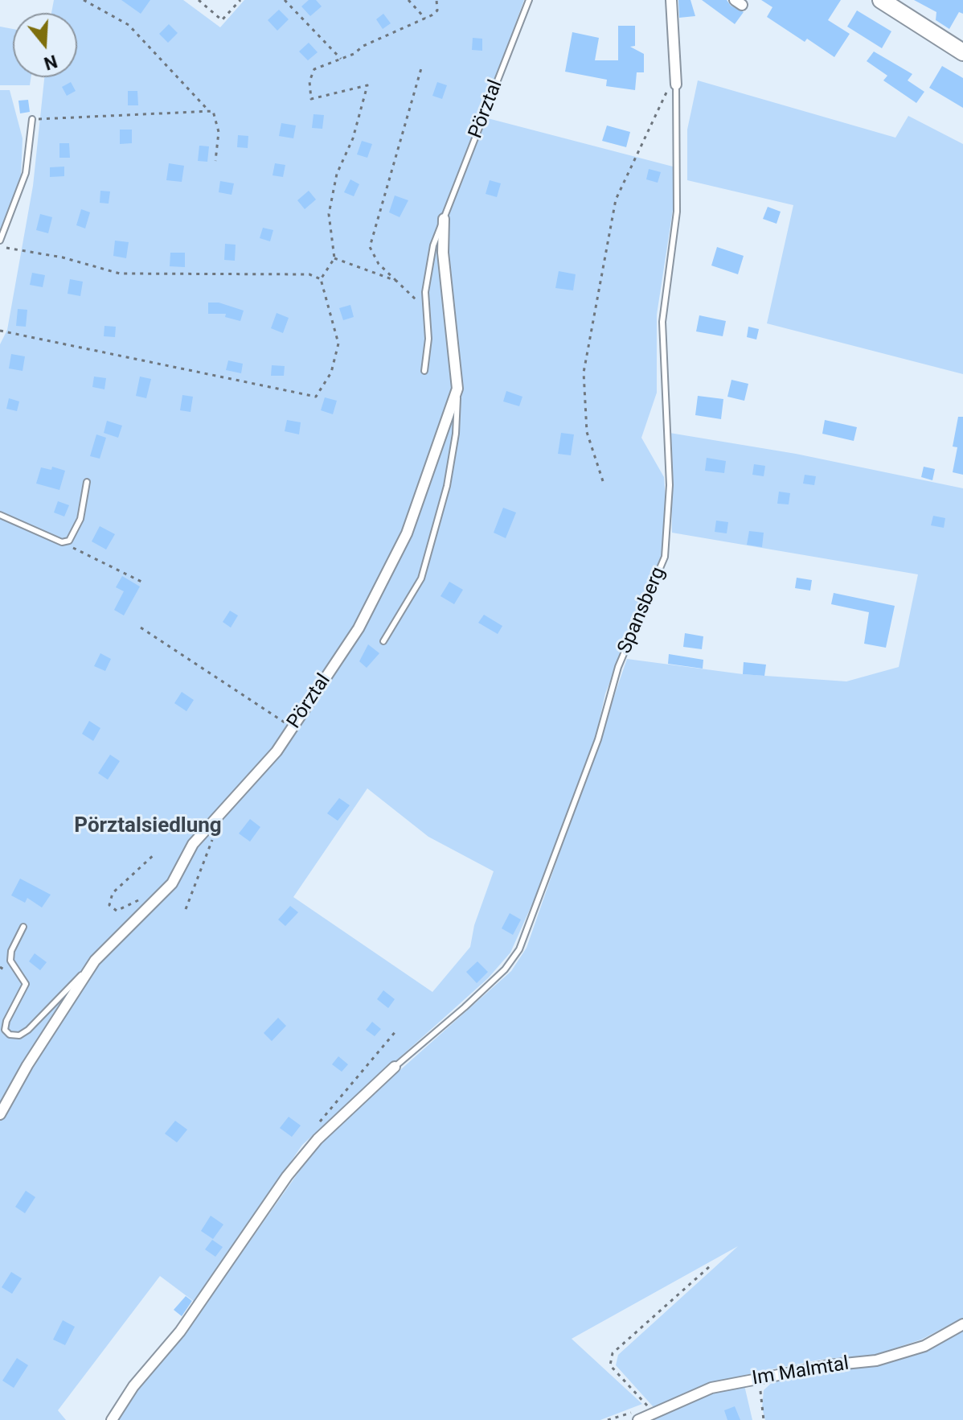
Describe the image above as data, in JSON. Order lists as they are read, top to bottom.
{
  "streets": {
    "street": ["Pörztal", "Im Malmtal"],
    "lane": ["Spansberg"]
  },
  "districts": ["Pörztalsiedlung"],
  "north": "bottom"
}
